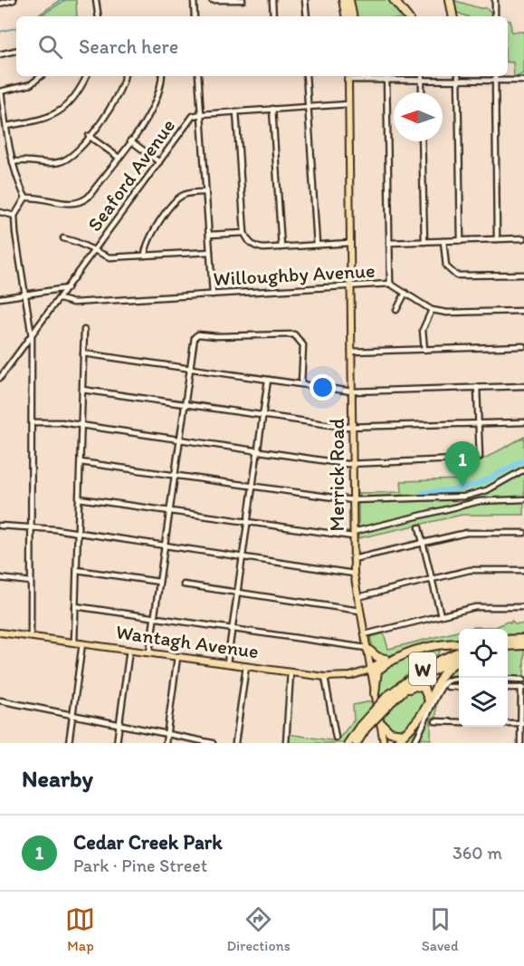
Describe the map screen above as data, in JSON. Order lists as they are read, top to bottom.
{
  "streets": {
    "highway": ["W"],
    "main road": ["Merrick Road", "Wantagh Avenue"],
    "street": ["Seaford Avenue", "Willoughby Avenue"]
  },
  "crossings": [
    ["Seaford Avenue", "Willoughby Avenue"],
    ["Seaford Avenue", "Merrick Road"],
    ["Willoughby Avenue", "Merrick Road"],
    ["Merrick Road", "Wantagh Avenue"]
  ],
  "north": "left",
  "page": {
    "search": "Search here",
    "pins": "1",
    "heading": "Nearby",
    "list": [
      {
        "mark": "1",
        "name": "Cedar Creek Park",
        "note": "Park · Pine Street",
        "value": "360 m"
      }
    ],
    "nav": ["Map", "Directions", "Saved"]
  }
}
